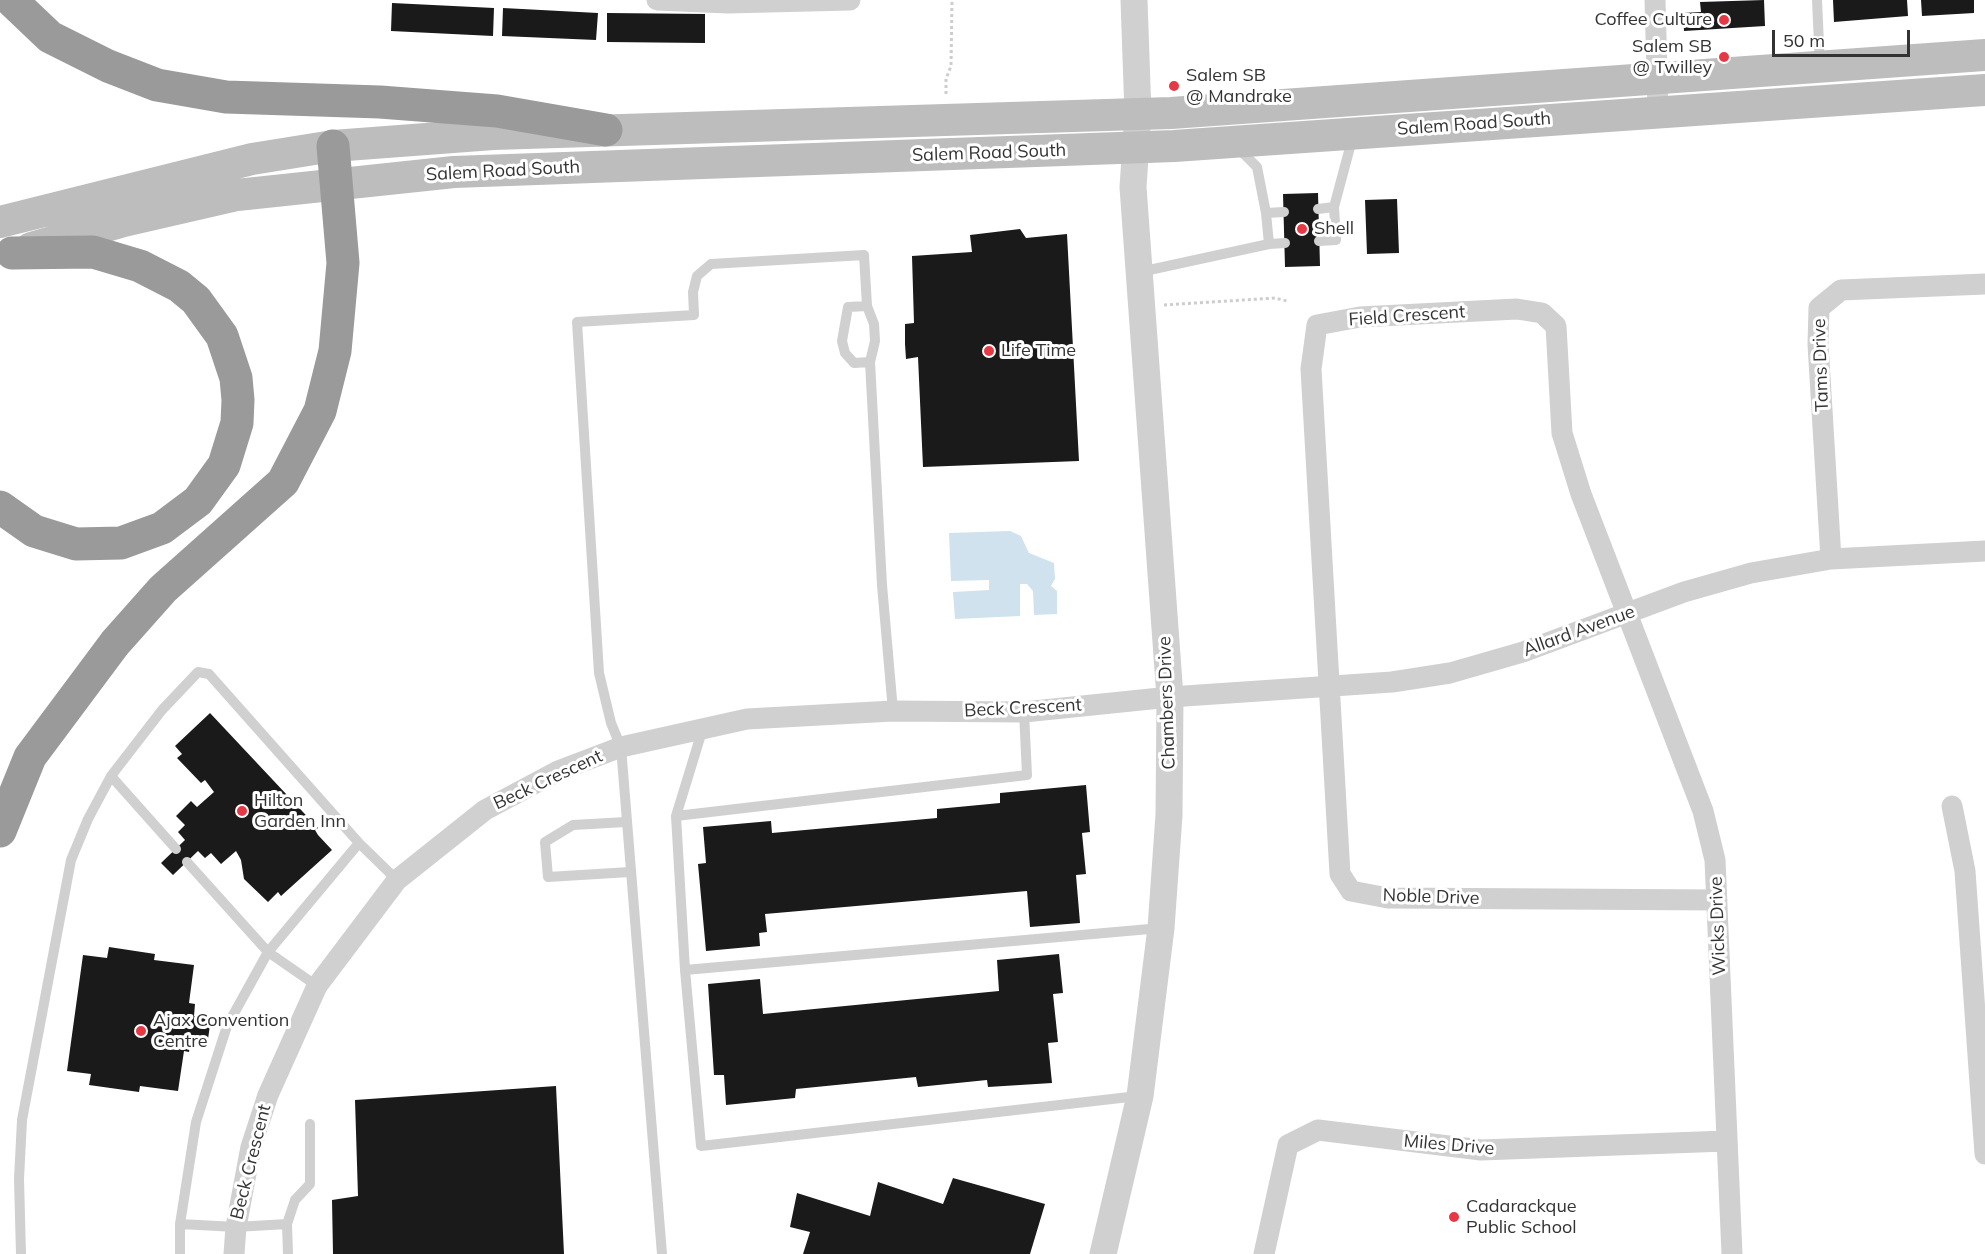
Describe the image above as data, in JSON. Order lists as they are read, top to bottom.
{
  "streets": {
    "main road": ["Salem Road South"],
    "street": [
      "Field Crescent",
      "Tams Drive",
      "Allard Avenue",
      "Chambers Drive",
      "Beck Crescent",
      "Noble Drive",
      "Wicks Drive",
      "Miles Drive"
    ]
  },
  "crossings": [
    ["Salem Road South", "Chambers Drive"],
    ["Field Crescent", "Allard Avenue"],
    ["Field Crescent", "Noble Drive"],
    ["Field Crescent", "Wicks Drive"],
    ["Tams Drive", "Allard Avenue"],
    ["Allard Avenue", "Chambers Drive"],
    ["Allard Avenue", "Beck Crescent"],
    ["Allard Avenue", "Noble Drive"],
    ["Allard Avenue", "Wicks Drive"],
    ["Chambers Drive", "Beck Crescent"],
    ["Noble Drive", "Wicks Drive"],
    ["Wicks Drive", "Miles Drive"]
  ],
  "places": [
    "Coffee Culture",
    "Salem SB @ Twilley",
    "Salem SB @ Mandrake",
    "Shell",
    "Life Time",
    "Hilton Garden Inn",
    "Ajax Convention Centre",
    "Cadarackque Public School"
  ],
  "scale_bar": "50 m"
}
